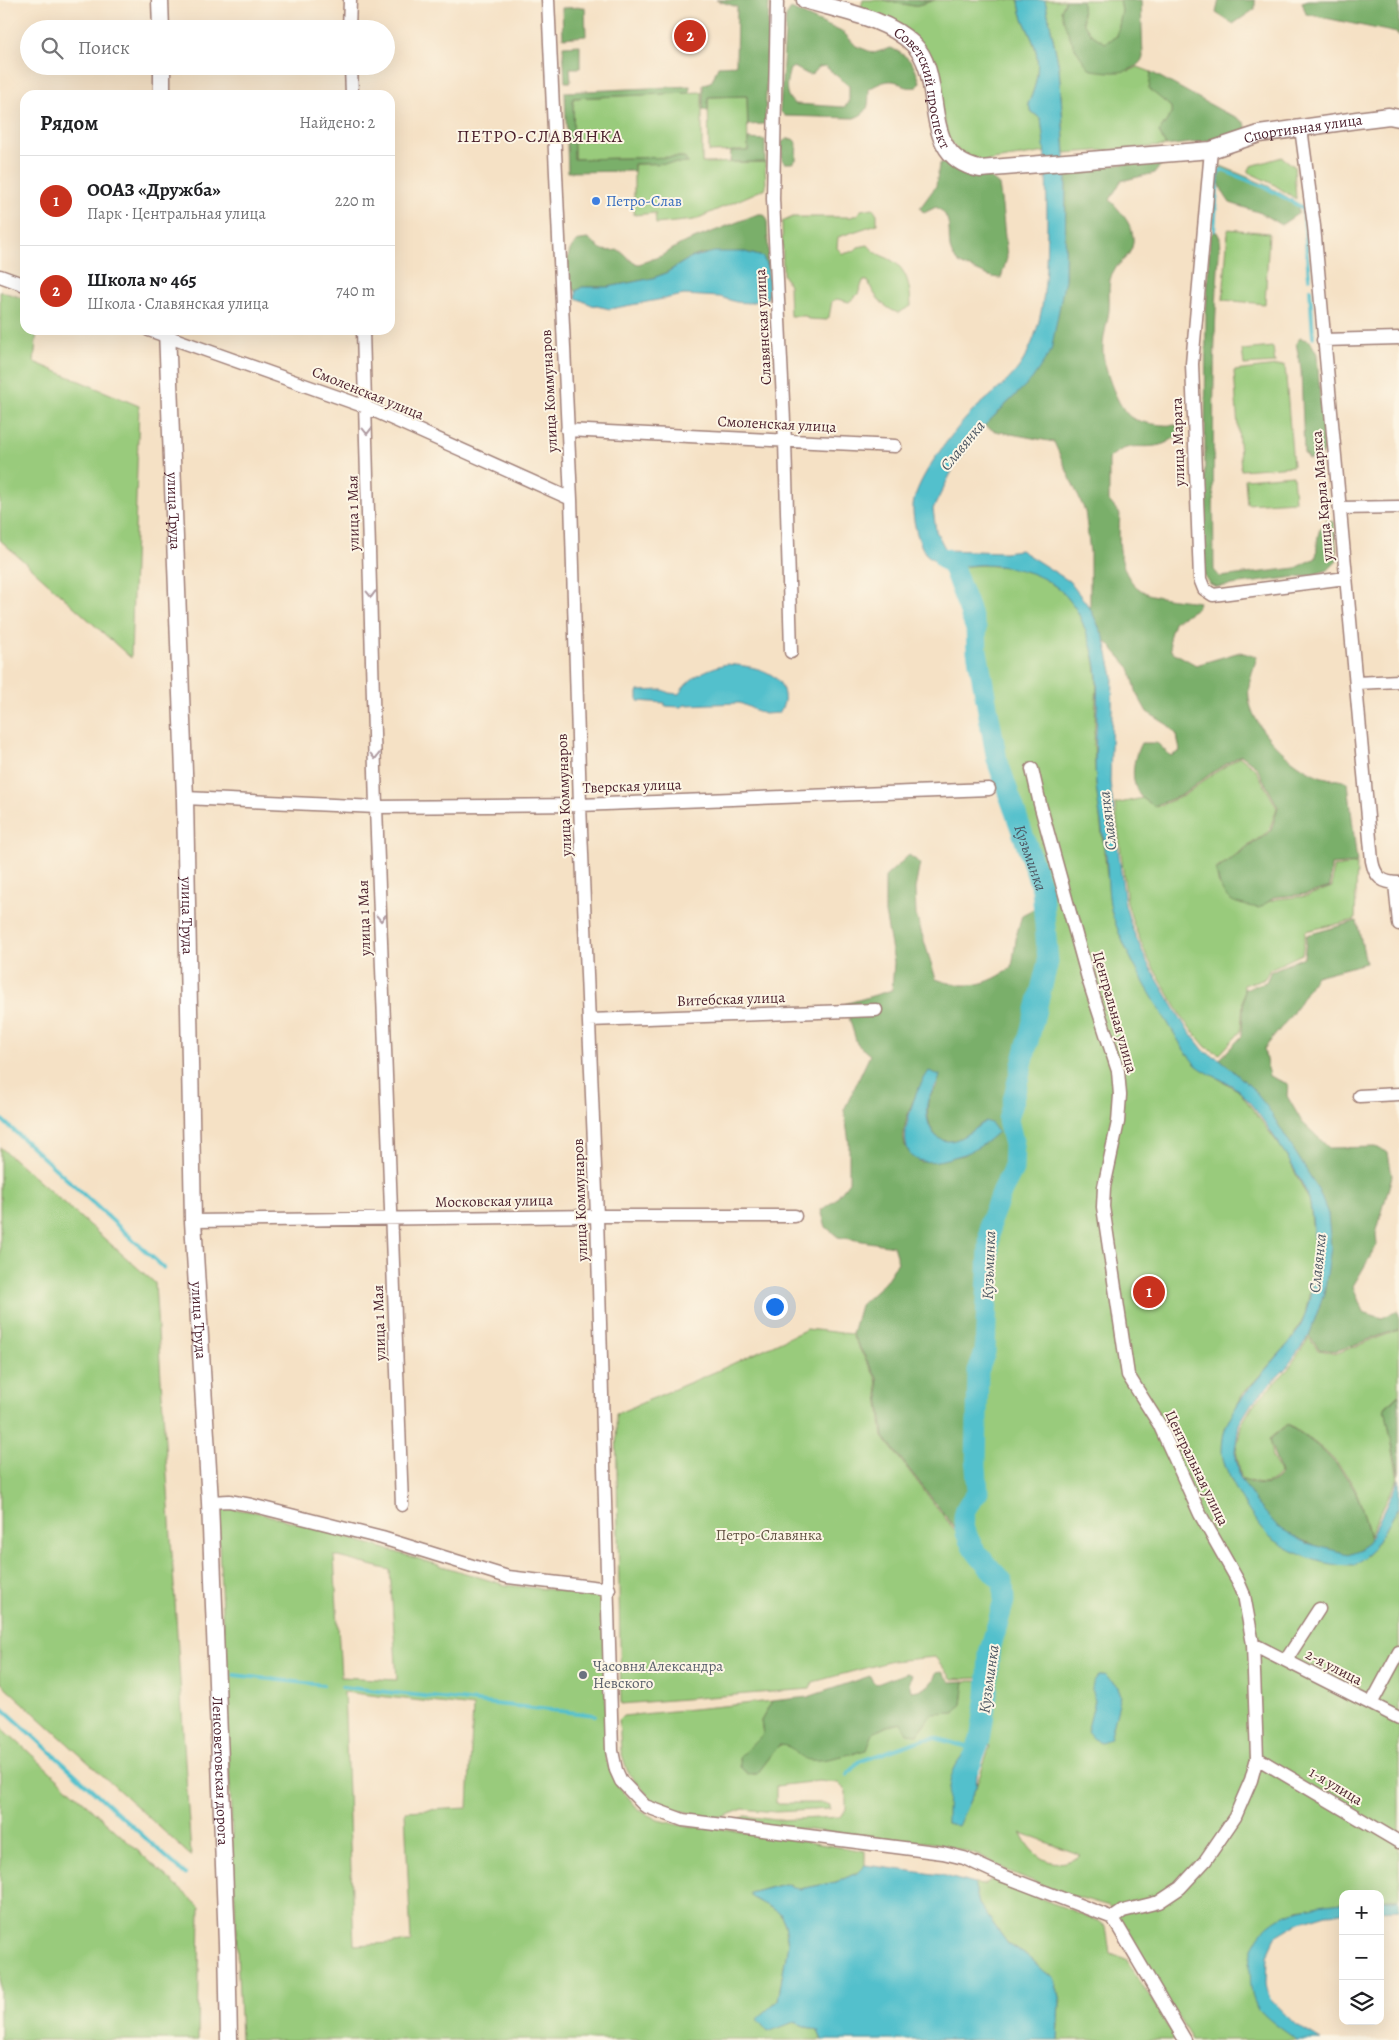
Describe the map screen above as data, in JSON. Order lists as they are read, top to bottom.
{
  "streets": {
    "street": [
      "Советский проспект",
      "Спортивная улица",
      "Славянская улица",
      "улица Коммунаров",
      "Смоленская улица",
      "улица Марата",
      "улица Карла Маркса",
      "улица Труда",
      "улица 1 Мая",
      "Тверская улица",
      "Витебская улица",
      "Центральная улица",
      "Московская улица",
      "2-я улица",
      "Ленсоветовская дорога",
      "1-я улица"
    ]
  },
  "crossings": [
    ["Советский проспект", "Спортивная улица"],
    ["Советский проспект", "улица Марата"],
    ["Спортивная улица", "улица Марата"],
    ["Спортивная улица", "улица Карла Маркса"],
    ["Славянская улица", "Смоленская улица"],
    ["улица Коммунаров", "Смоленская улица"],
    ["улица Коммунаров", "Тверская улица"],
    ["улица Коммунаров", "Витебская улица"],
    ["улица Коммунаров", "Центральная улица"],
    ["улица Коммунаров", "Московская улица"],
    ["Смоленская улица", "улица 1 Мая"],
    ["улица Марата", "улица Карла Маркса"],
    ["улица Труда", "Тверская улица"],
    ["улица Труда", "Московская улица"],
    ["улица Труда", "Ленсоветовская дорога"],
    ["улица 1 Мая", "Тверская улица"],
    ["улица 1 Мая", "Московская улица"],
    ["Центральная улица", "2-я улица"],
    ["Центральная улица", "1-я улица"]
  ],
  "one_way": ["улица 1 Мая"],
  "districts": ["ПЕТРО-СЛАВЯНКА"],
  "water": ["Славянка", "Кузьминка"],
  "parks": ["Петро-Славянка"],
  "places": ["Петро-Слав", "Часовня Александра Невского"],
  "page": {
    "pins": ["2", "1"],
    "search": "Поиск",
    "heading": ["Рядом", "Найдено: 2"],
    "list": [
      {
        "mark": "1",
        "name": "ООАЗ «Дружба»",
        "note": "Парк · Центральная улица",
        "value": "220 m"
      },
      {
        "mark": "2",
        "name": "Школа № 465",
        "note": "Школа · Славянская улица",
        "value": "740 m"
      }
    ],
    "map_buttons": ["+", "−"]
  }
}
